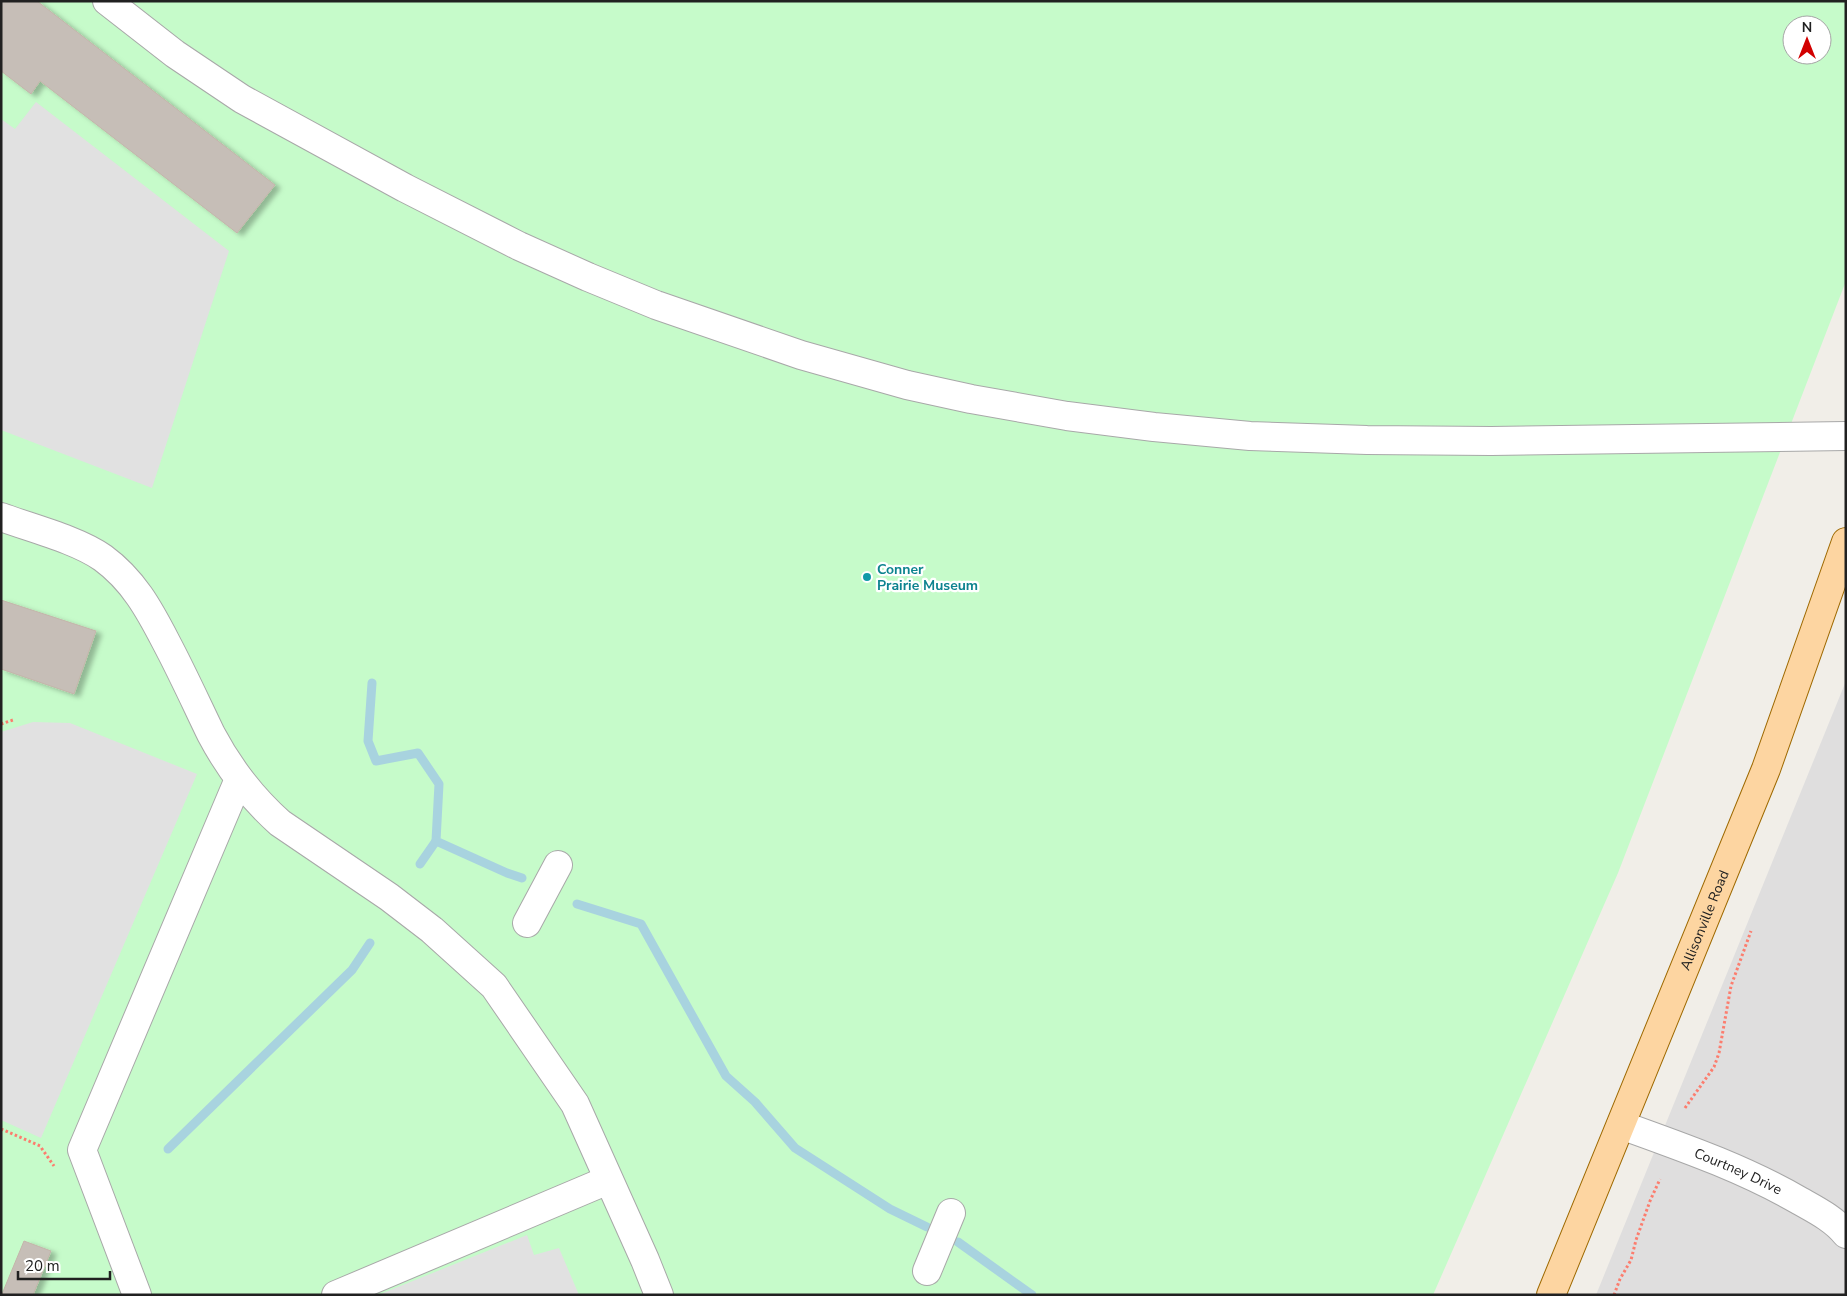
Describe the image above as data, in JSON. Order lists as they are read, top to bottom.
{
  "streets": {
    "main road": ["Allisonville Road"],
    "street": ["Courtney Drive"]
  },
  "crossings": [
    ["Allisonville Road", "Courtney Drive"]
  ],
  "places": ["Conner Prairie Museum"],
  "scale_bar": "20 m",
  "north": "top"
}
